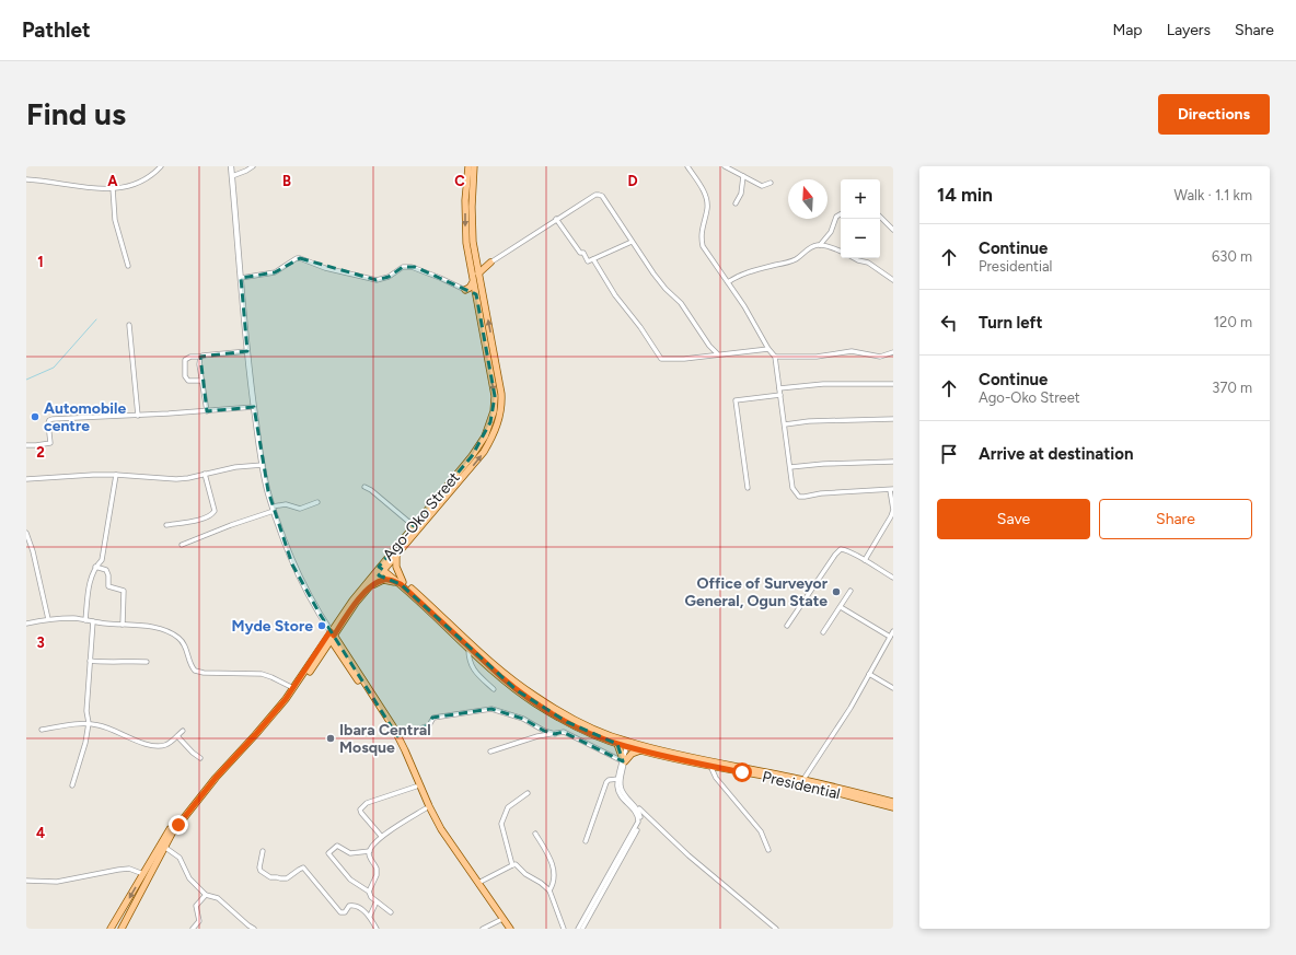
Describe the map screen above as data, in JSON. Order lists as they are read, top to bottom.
{
  "streets": {
    "main road": ["Ago-Oko Street", "Presidential"]
  },
  "crossings": [
    ["Ago-Oko Street", "Presidential"]
  ],
  "places": [
    "Automobile centre",
    "Office of Surveyor General, Ogun State",
    "Myde Store",
    "Ibara Central Mosque"
  ],
  "north": "top",
  "page": {
    "header": "Pathlet",
    "nav": ["Map", "Layers", "Share"],
    "buttons": [
      "Directions",
      ["Save", "Share"]
    ],
    "title": "Find us",
    "heading": ["14 min", "Walk · 1.1 km"],
    "map_buttons": ["+", "−"],
    "list": [
      ["Continue", "Presidential", "630 m"],
      ["Turn left", "120 m"],
      ["Continue", "Ago-Oko Street", "370 m"],
      "Arrive at destination"
    ]
  },
  "grid": {
    "columns": [
      "A",
      "B",
      "C",
      "D"
    ],
    "rows": [
      "1",
      "2",
      "3",
      "4"
    ]
  }
}
